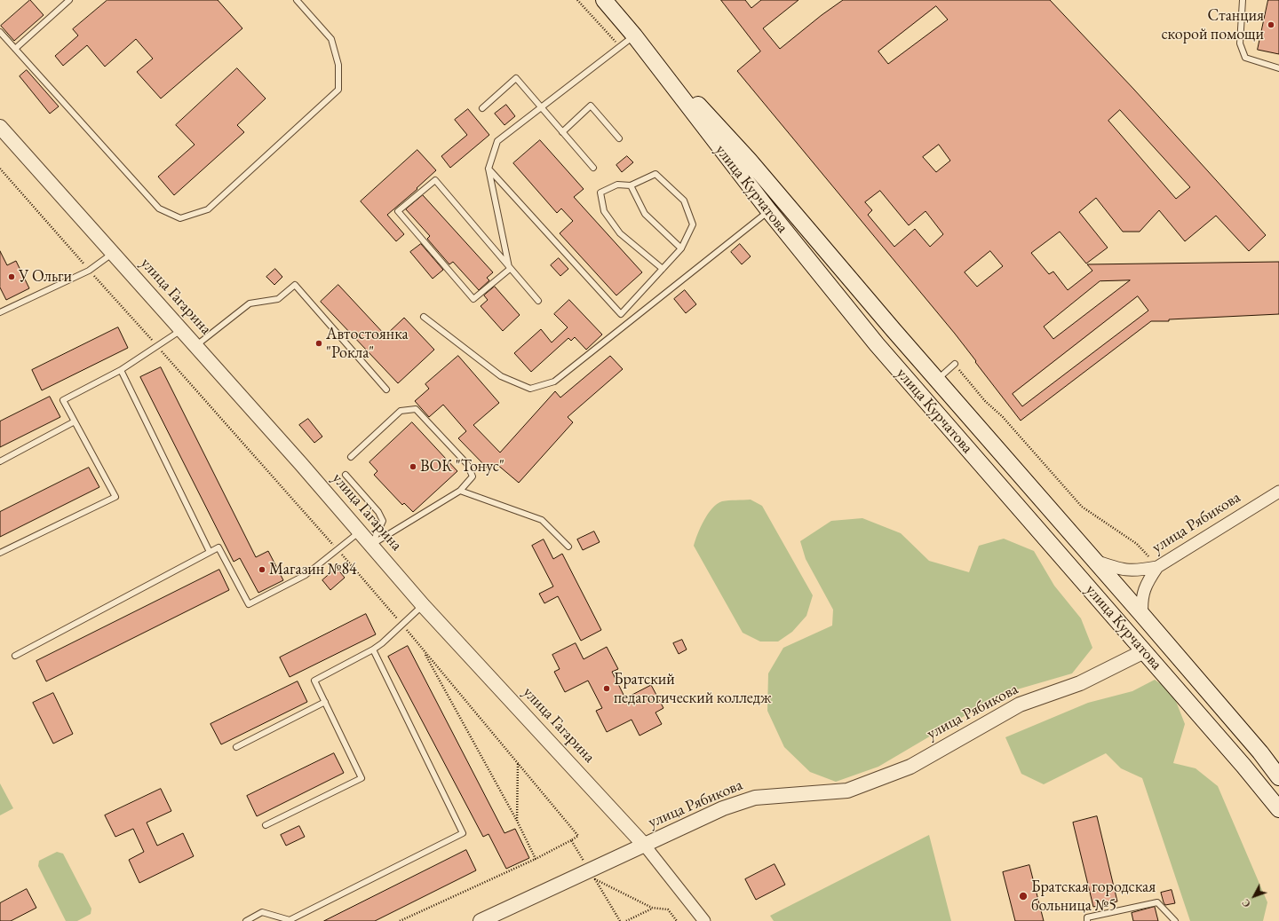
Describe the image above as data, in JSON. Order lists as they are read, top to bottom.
{
  "streets": {
    "main road": ["улица Курчатова"],
    "street": ["улица Гагарина", "улица Рябикова"]
  },
  "crossings": [
    ["улица Курчатова", "улица Рябикова"],
    ["улица Гагарина", "улица Рябикова"]
  ],
  "places": [
    "Станция скорой помощи",
    "У Ольги",
    "Автостоянка \"Рокла\"",
    "ВОК \"Тонус\"",
    "Магазин №84",
    "Братский педагогический колледж",
    "Братская городская больница №5"
  ],
  "north": "bottom left"
}
